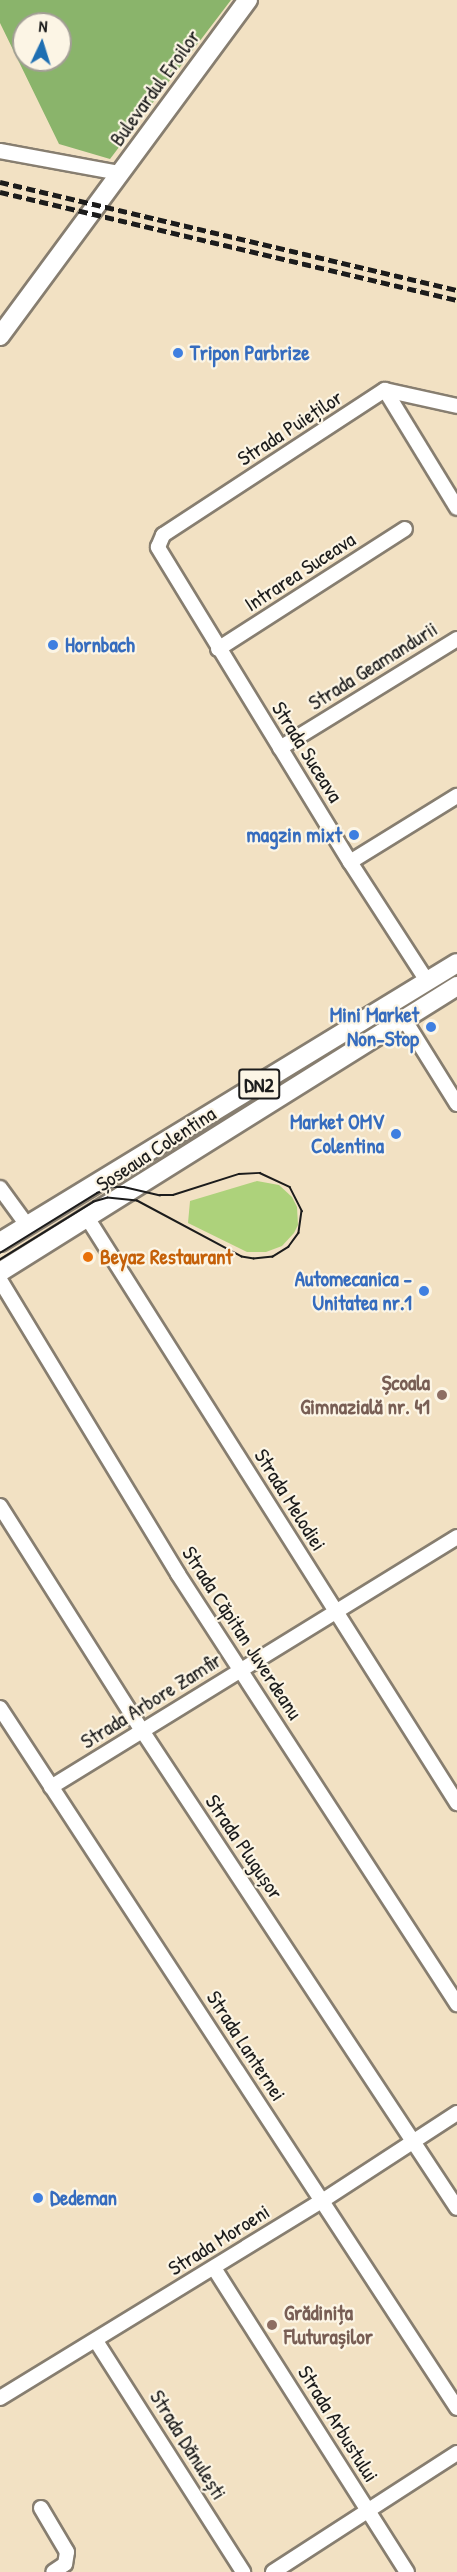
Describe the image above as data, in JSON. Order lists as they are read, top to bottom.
{
  "streets": {
    "main road": ["Bulevardul Eroilor", "DN2", "Șoseaua Colentina"],
    "street": [
      "Strada Puieților",
      "Intrarea Suceava",
      "Strada Geamandurii",
      "Strada Suceava",
      "Strada Melodiei",
      "Strada Căpitan Juverdeanu",
      "Strada Arbore Zamfir",
      "Strada Plugușor",
      "Strada Lanternei",
      "Strada Moroeni",
      "Strada Arbustului",
      "Strada Dănulești"
    ]
  },
  "crossings": [
    ["Strada Puieților", "Strada Suceava"],
    ["Intrarea Suceava", "Strada Suceava"],
    ["Strada Geamandurii", "Strada Suceava"],
    ["Strada Suceava", "Șoseaua Colentina"],
    ["Șoseaua Colentina", "Strada Melodiei"],
    ["Strada Melodiei", "Strada Arbore Zamfir"],
    ["Strada Căpitan Juverdeanu", "Strada Arbore Zamfir"],
    ["Strada Arbore Zamfir", "Strada Plugușor"],
    ["Strada Arbore Zamfir", "Strada Lanternei"],
    ["Strada Plugușor", "Strada Moroeni"],
    ["Strada Lanternei", "Strada Moroeni"],
    ["Strada Moroeni", "Strada Arbustului"],
    ["Strada Moroeni", "Strada Dănulești"]
  ],
  "places": [
    "Tripon Parbrize",
    "Hornbach",
    "magzin mixt",
    "Mini Market Non-Stop",
    "Market OMV Colentina",
    "Beyaz Restaurant",
    "Automecanica - Unitatea nr.1",
    "Școala Gimnazială nr. 41",
    "Dedeman",
    "Grădinița Fluturașilor"
  ],
  "north": "top"
}
